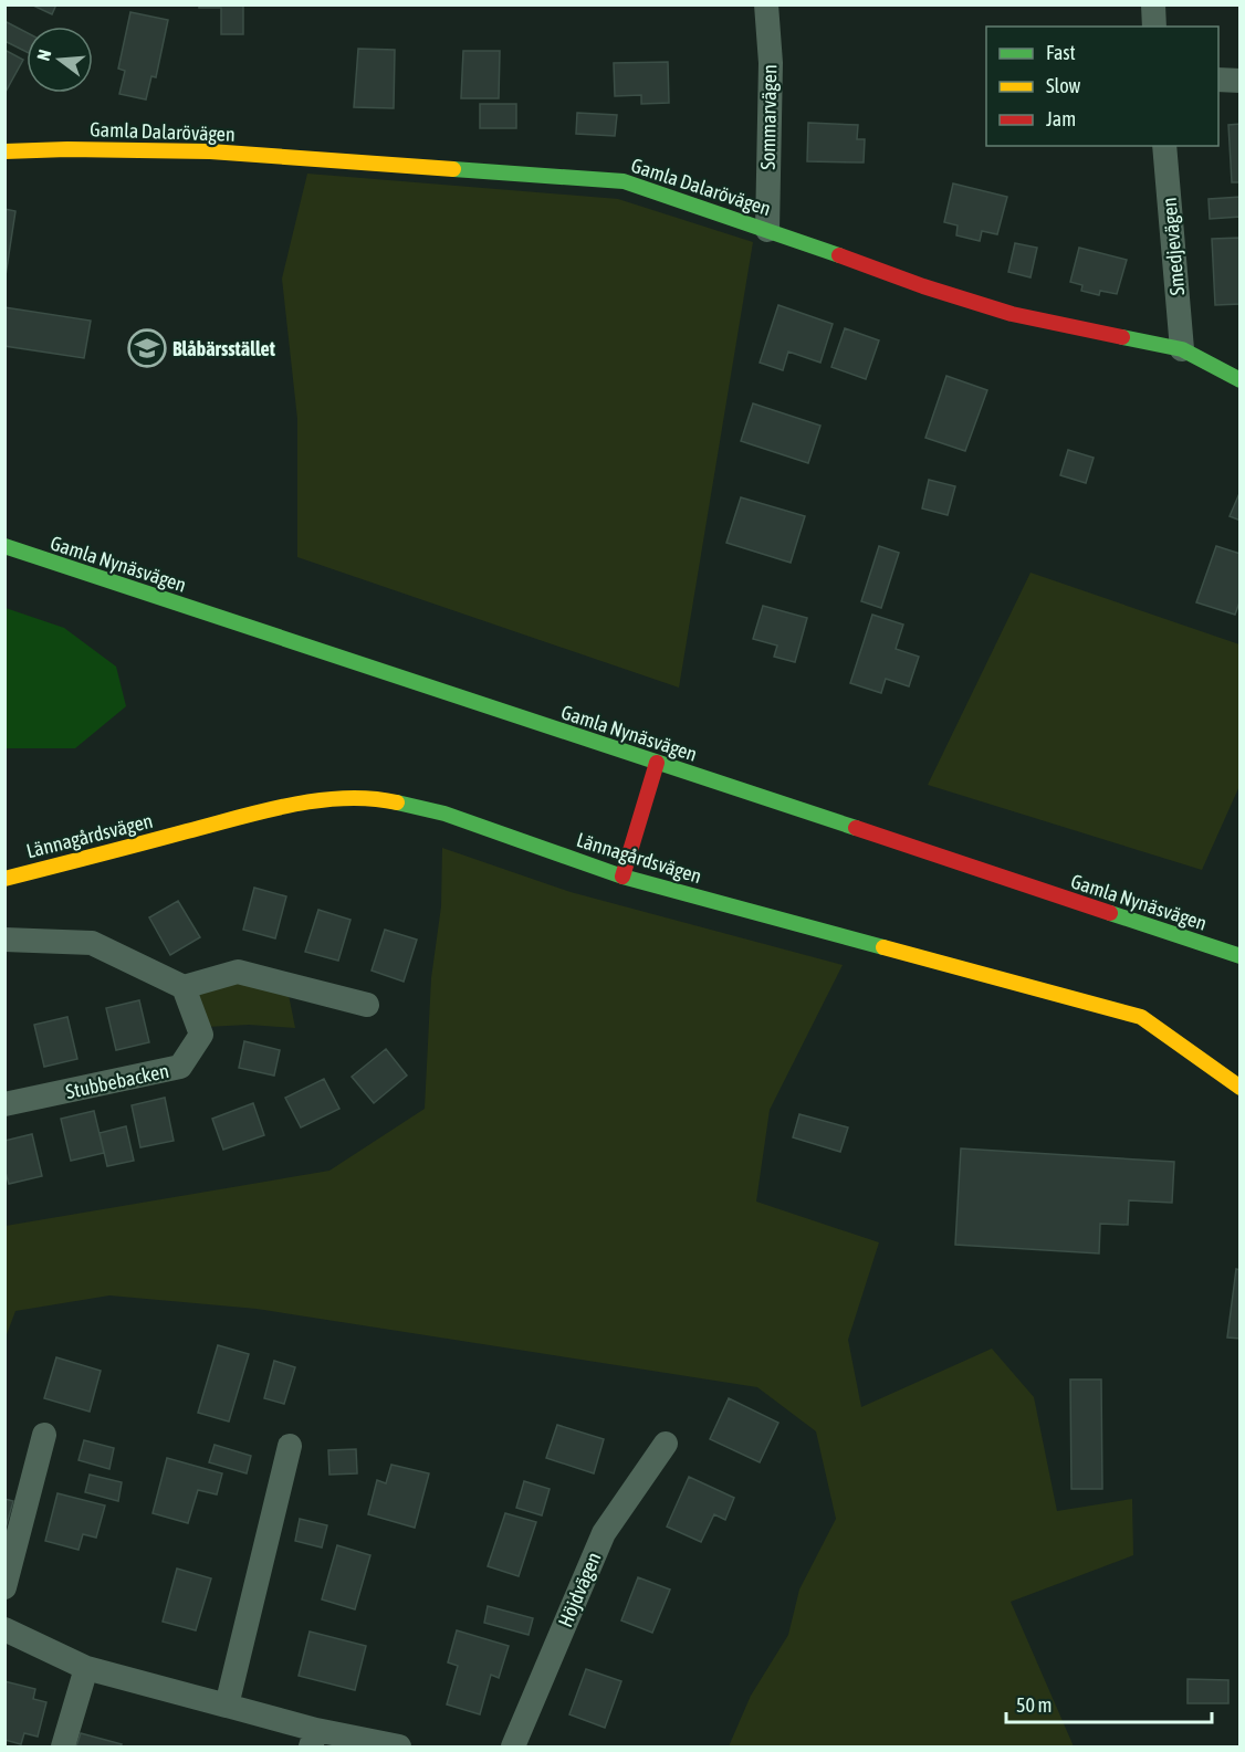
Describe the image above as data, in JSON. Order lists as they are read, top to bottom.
{
  "streets": {
    "street": [
      "Sommarvägen",
      "Gamla Dalarövägen",
      "Smedjevägen",
      "Gamla Nynäsvägen",
      "Lännagårdsvägen",
      "Stubbebacken",
      "Höjdvägen"
    ]
  },
  "crossings": [
    ["Sommarvägen", "Gamla Dalarövägen"],
    ["Gamla Dalarövägen", "Smedjevägen"]
  ],
  "places": {
    "school or university": ["Blåbärsstället"]
  },
  "legend": ["Fast", "Slow", "Jam"],
  "scale_bar": "50 m",
  "north": "left"
}
